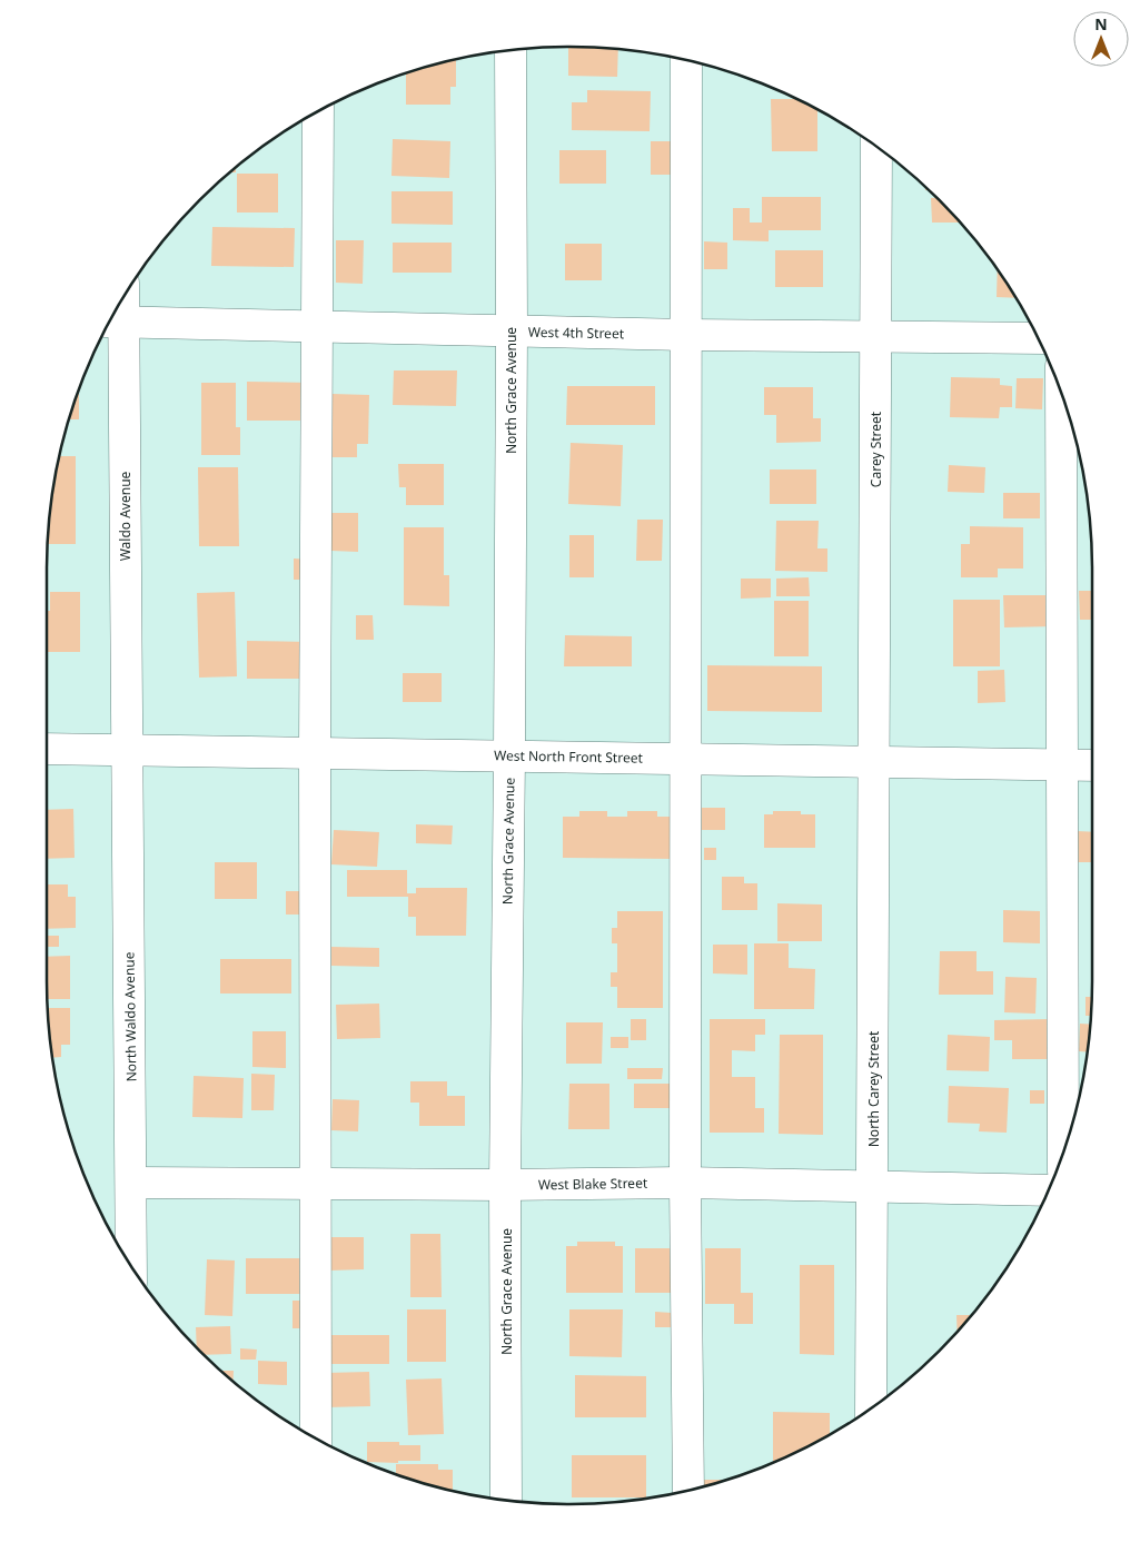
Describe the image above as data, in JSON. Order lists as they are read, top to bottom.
{
  "streets": {
    "street": [
      "West 4th Street",
      "North Grace Avenue",
      "Carey Street",
      "Waldo Avenue",
      "West North Front Street",
      "North Waldo Avenue",
      "North Carey Street",
      "West Blake Street"
    ]
  },
  "crossings": [
    ["West 4th Street", "North Grace Avenue"],
    ["West 4th Street", "Carey Street"],
    ["West 4th Street", "Waldo Avenue"],
    ["North Grace Avenue", "West North Front Street"],
    ["North Grace Avenue", "West Blake Street"],
    ["Carey Street", "West North Front Street"],
    ["Carey Street", "North Carey Street"],
    ["Waldo Avenue", "West North Front Street"],
    ["Waldo Avenue", "North Waldo Avenue"],
    ["West North Front Street", "North Waldo Avenue"],
    ["West North Front Street", "North Carey Street"],
    ["North Waldo Avenue", "West Blake Street"],
    ["North Carey Street", "West Blake Street"]
  ],
  "north": "top"
}
